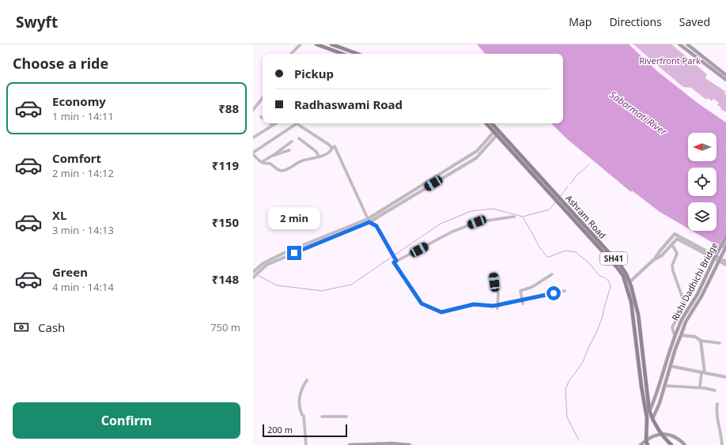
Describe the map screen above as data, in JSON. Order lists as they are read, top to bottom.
{
  "streets": {
    "main road": ["Ashram Road", "Rishi Dadhichi Bridge"]
  },
  "crossings": [
    ["Ashram Road", "Rishi Dadhichi Bridge"]
  ],
  "water": ["Sabarmati River"],
  "parks": ["Riverfront Park"],
  "scale_bar": "200 m",
  "north": "left",
  "page": {
    "header": "Swyft",
    "nav": ["Map", "Directions", "Saved"],
    "heading": "Choose a ride",
    "banner": ["Pickup", "Radhaswami Road"],
    "list": [
      {
        "name": "Economy",
        "note": "1 min · 14:11",
        "value": "₹88"
      },
      {
        "name": "Comfort",
        "note": "2 min · 14:12",
        "value": "₹119"
      },
      {
        "name": "XL",
        "note": "3 min · 14:13",
        "value": "₹150"
      },
      {
        "name": "Green",
        "note": "4 min · 14:14",
        "value": "₹148"
      }
    ],
    "bubble": "2 min",
    "pay": ["Cash", "750 m"],
    "buttons": "Confirm",
    "scale": "200 m"
  }
}
